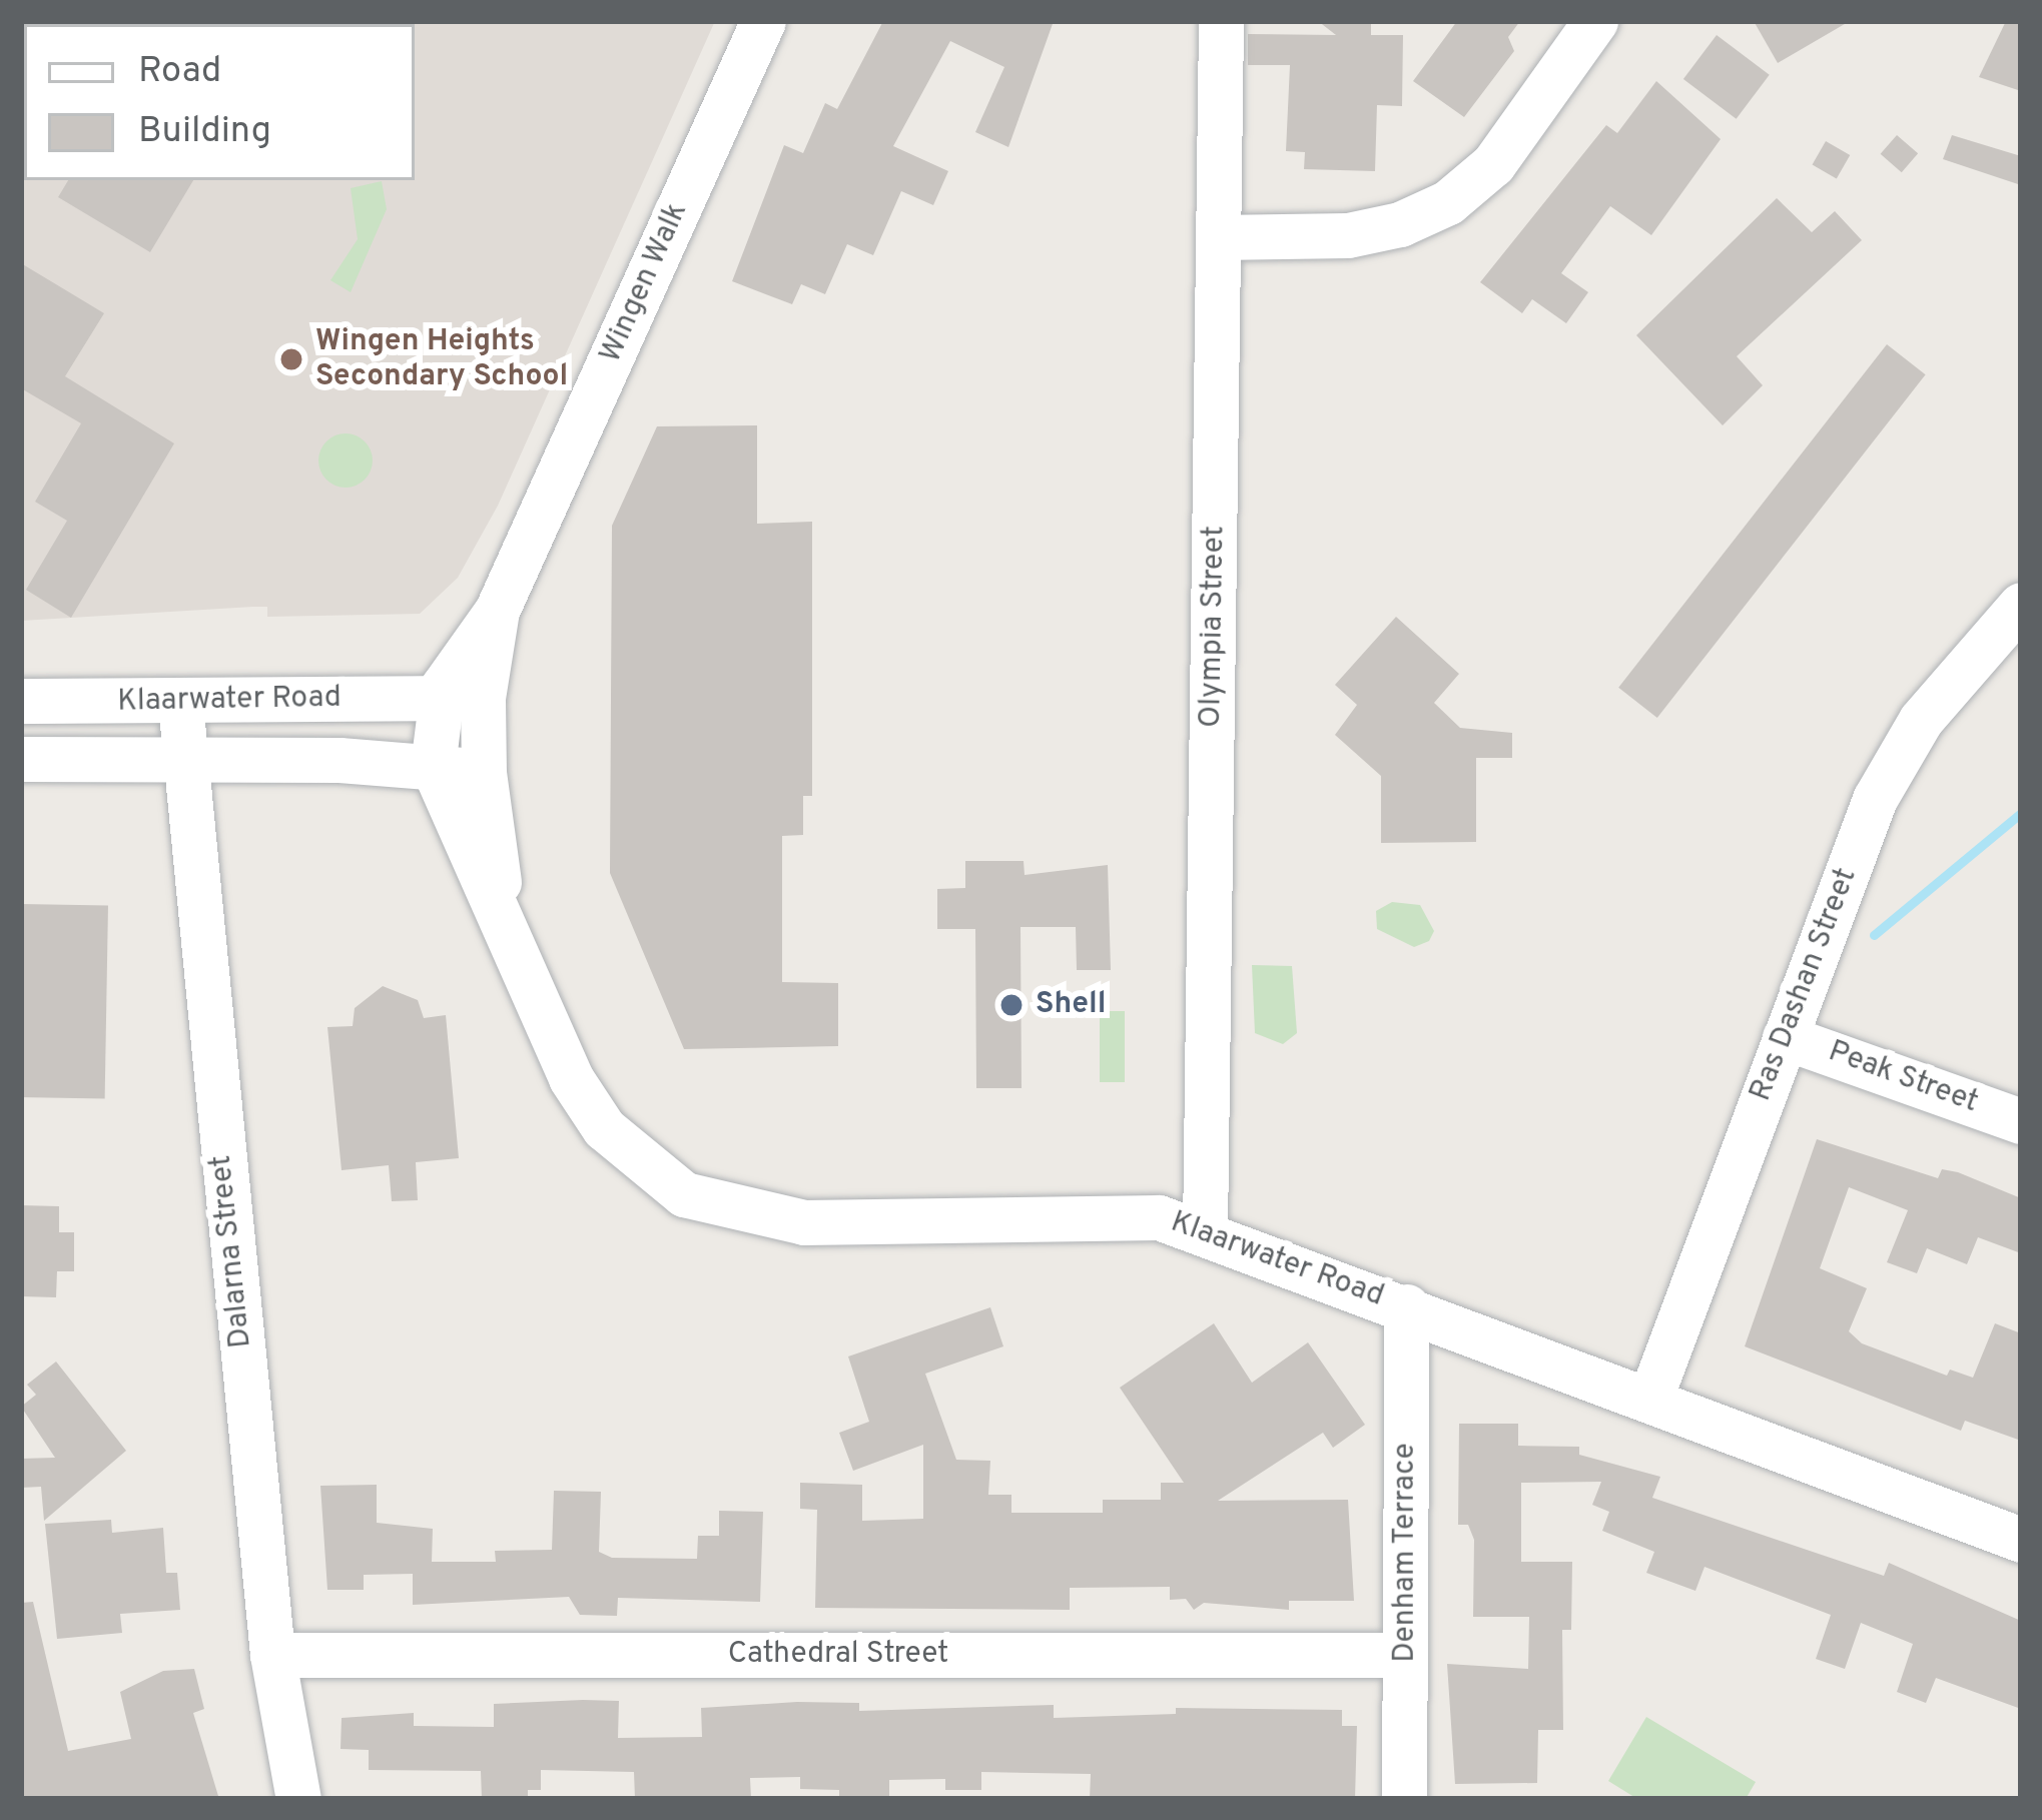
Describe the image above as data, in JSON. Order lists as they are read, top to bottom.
{
  "streets": {
    "street": [
      "Wingen Walk",
      "Olympia Street",
      "Klaarwater Road",
      "Ras Dashan Street",
      "Peak Street",
      "Dalarna Street",
      "Denham Terrace",
      "Cathedral Street"
    ]
  },
  "crossings": [
    ["Wingen Walk", "Klaarwater Road"],
    ["Olympia Street", "Klaarwater Road"],
    ["Klaarwater Road", "Ras Dashan Street"],
    ["Klaarwater Road", "Dalarna Street"],
    ["Klaarwater Road", "Denham Terrace"],
    ["Ras Dashan Street", "Peak Street"],
    ["Dalarna Street", "Cathedral Street"],
    ["Denham Terrace", "Cathedral Street"]
  ],
  "places": ["Wingen Heights Secondary School", "Shell"],
  "legend": ["Road", "Building"]
}
